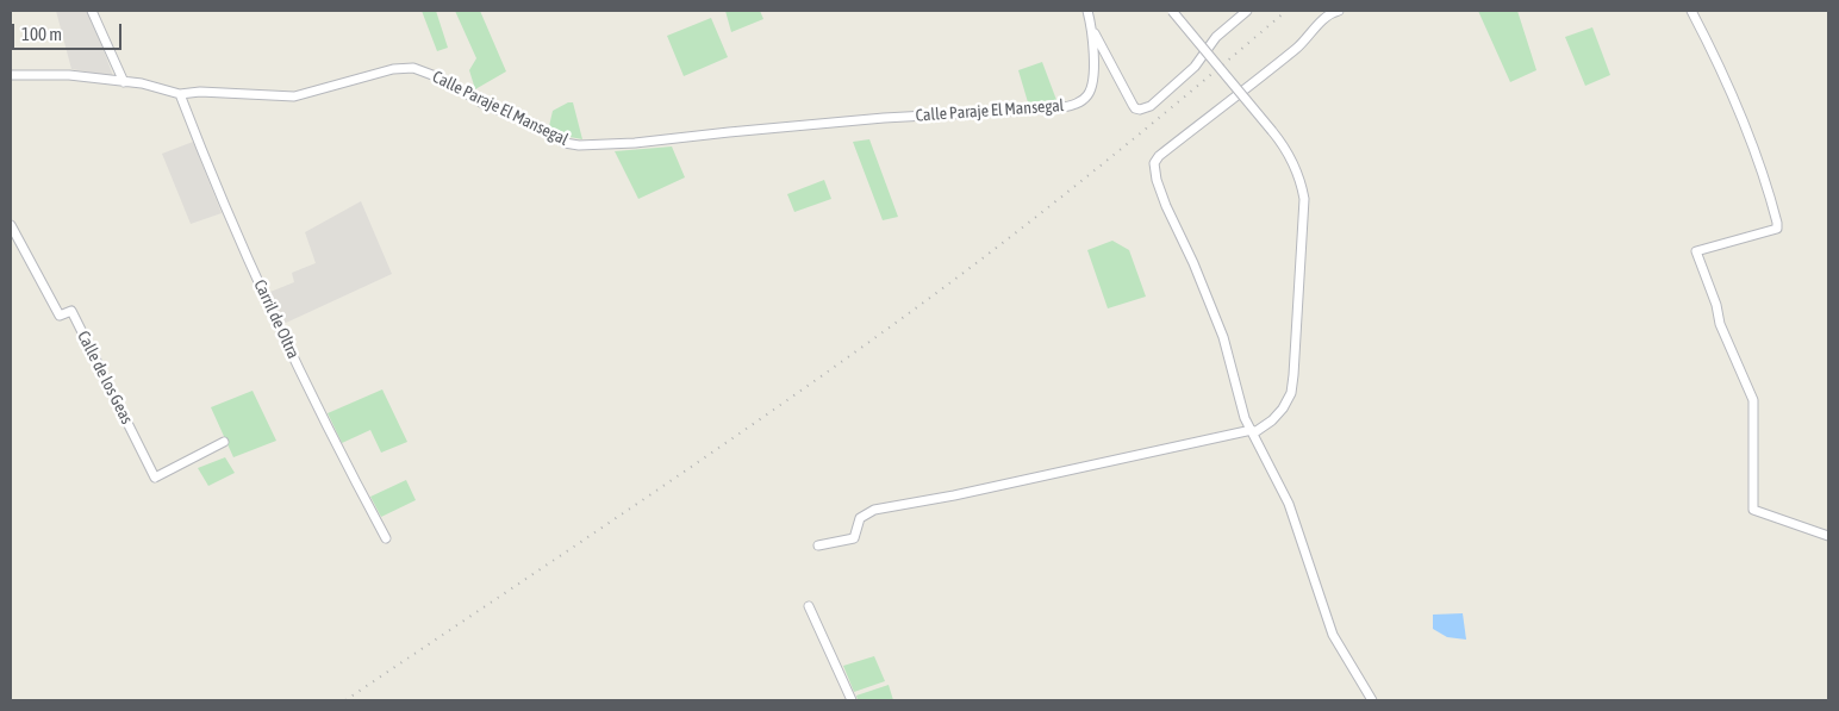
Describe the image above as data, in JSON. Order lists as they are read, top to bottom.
{
  "streets": {
    "street": ["Calle Paraje El Mansegal", "Carril de Oltra", "Calle de los Geas"]
  },
  "crossings": [
    ["Calle Paraje El Mansegal", "Carril de Oltra"]
  ],
  "scale_bar": "100 m"
}
